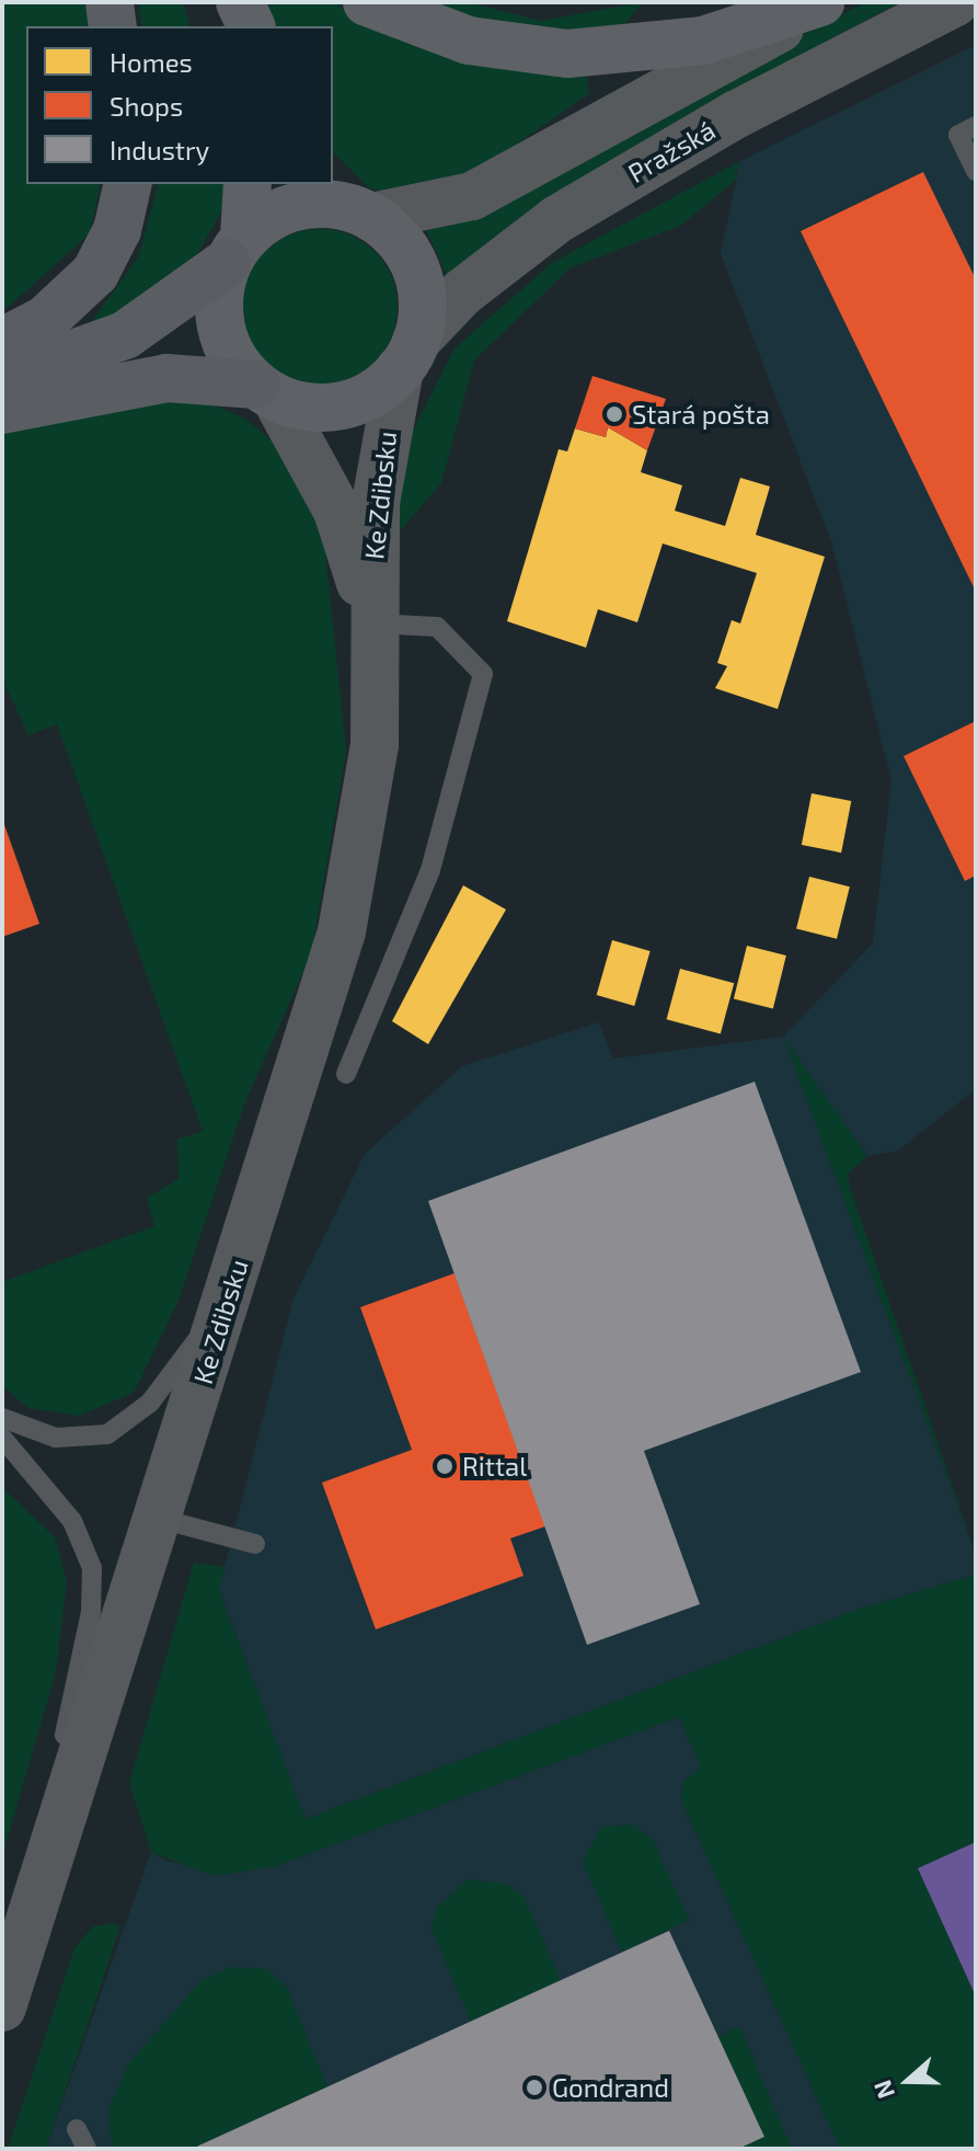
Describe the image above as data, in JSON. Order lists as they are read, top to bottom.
{
  "streets": {
    "main road": ["Pražská", "Ke Zdibsku"]
  },
  "crossings": [
    ["Pražská", "Ke Zdibsku"]
  ],
  "places": ["Stará pošta", "Rittal", "Gondrand"],
  "legend": ["Homes", "Shops", "Industry"],
  "north": "left"
}
